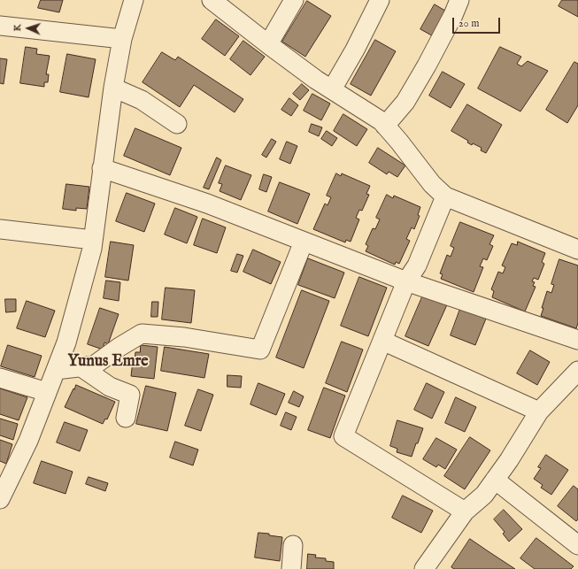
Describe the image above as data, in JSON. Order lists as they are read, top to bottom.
{
  "districts": ["Yunus Emre"],
  "scale_bar": "20 m",
  "north": "left"
}
